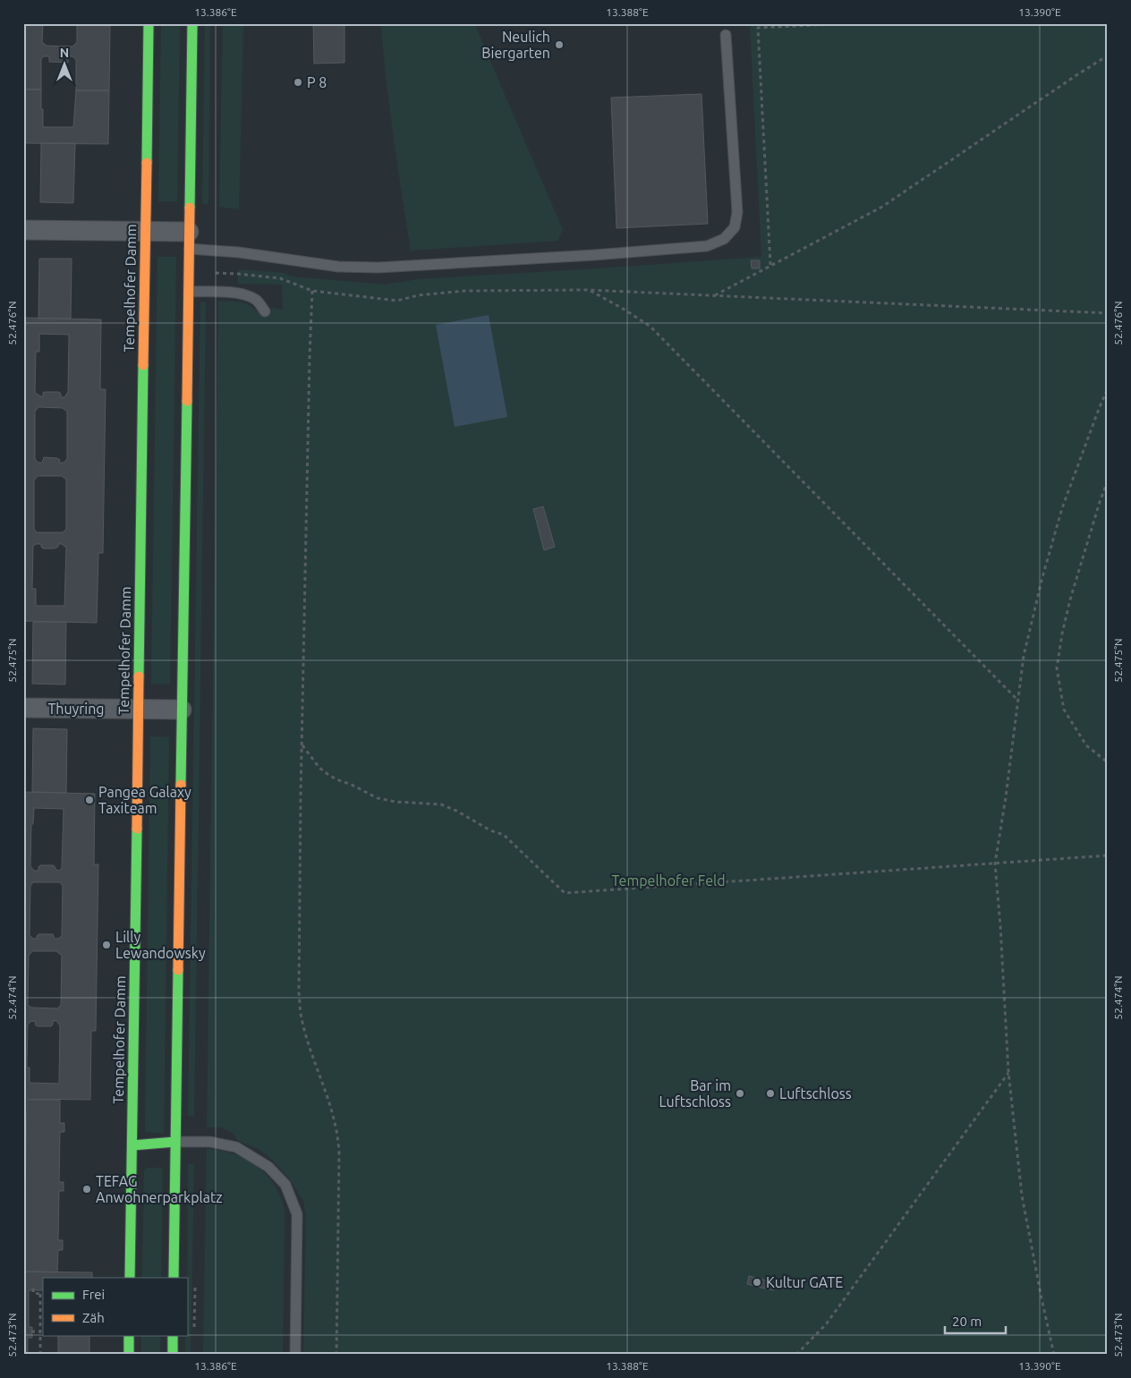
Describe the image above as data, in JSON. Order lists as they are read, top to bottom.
{
  "streets": {
    "main road": ["Tempelhofer Damm"],
    "street": ["Thuyring"]
  },
  "crossings": [
    ["Tempelhofer Damm", "Thuyring"]
  ],
  "parks": ["Tempelhofer Feld"],
  "places": [
    "Neulich Biergarten",
    "P 8",
    "Pangea Galaxy Taxiteam",
    "Lilly Lewandowsky",
    "Bar im Luftschloss",
    "Luftschloss",
    "TEFAG Anwohnerparkplatz",
    "Kultur GATE"
  ],
  "legend": ["Frei", "Zäh"],
  "scale_bar": "20 m",
  "north": "top",
  "coordinates": [
    "13.386°E",
    "13.388°E",
    "13.390°E",
    "52.476°N",
    "52.475°N",
    "52.474°N",
    "52.473°N"
  ]
}
